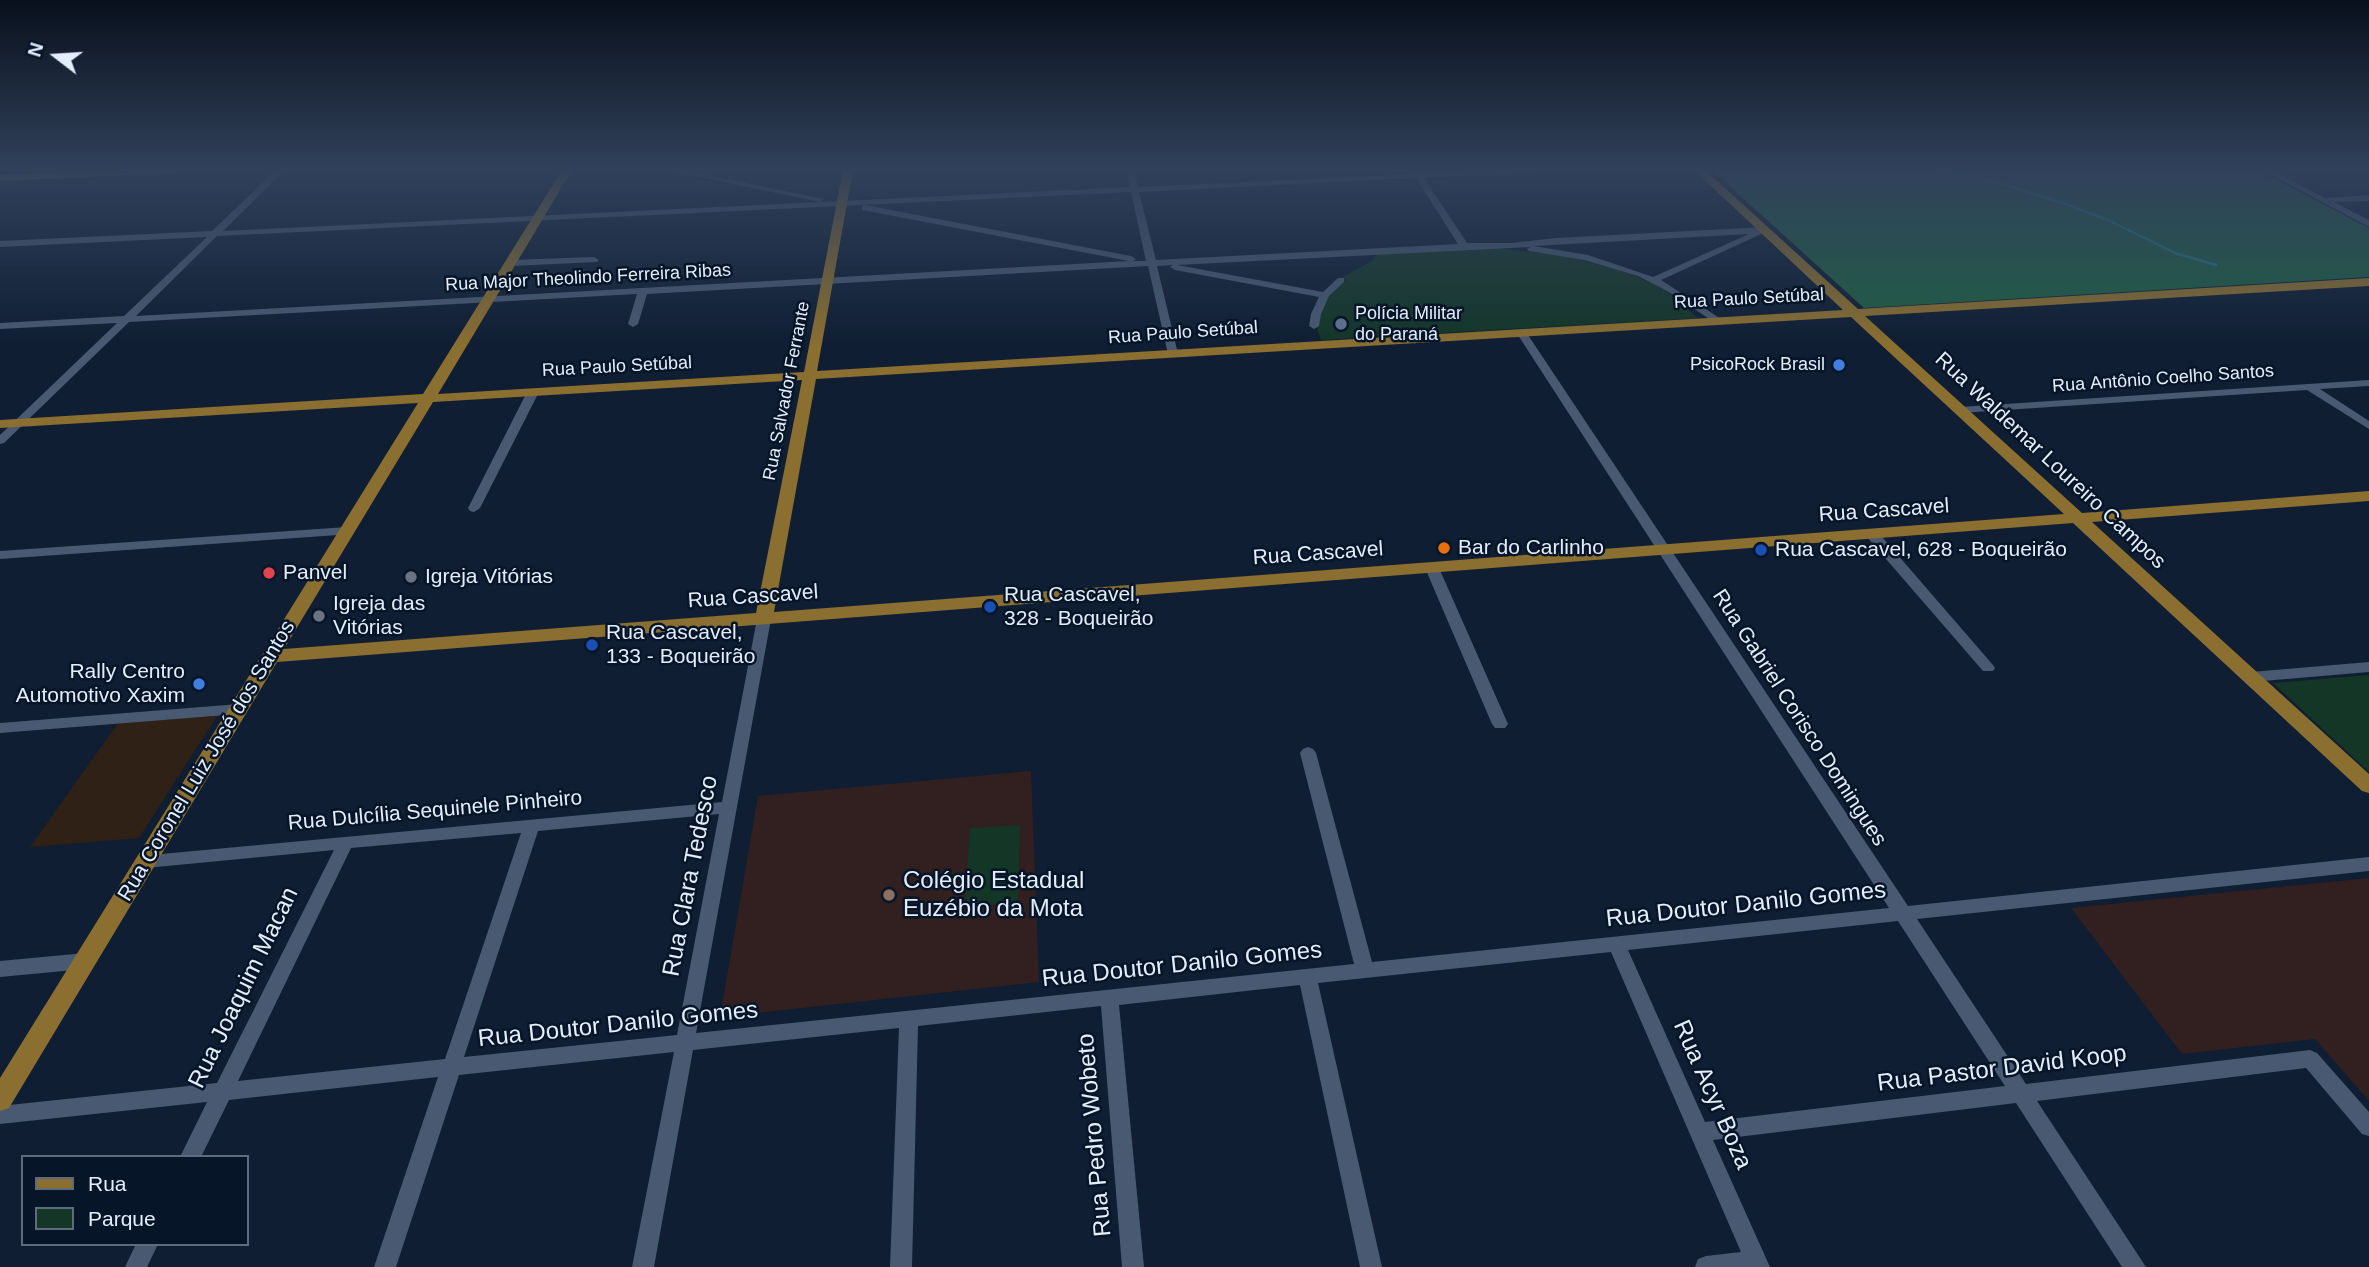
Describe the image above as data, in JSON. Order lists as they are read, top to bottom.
{
  "streets": {
    "main road": [
      "Rua Paulo Setúbal",
      "Rua Salvador Ferrante",
      "Rua Waldemar Loureiro Campos",
      "Rua Cascavel",
      "Rua Coronel Luiz José dos Santos"
    ],
    "street": [
      "Rua Major Theolindo Ferreira Ribas",
      "Rua Antônio Coelho Santos",
      "Rua Gabriel Corisco Domingues",
      "Rua Dulcília Sequinele Pinheiro",
      "Rua Clara Tedesco",
      "Rua Doutor Danilo Gomes",
      "Rua Joaquim Macan",
      "Rua Pastor David Koop",
      "Rua Acyr Boza",
      "Rua Pedro Wobeto"
    ]
  },
  "crossings": [
    ["Rua Major Theolindo Ferreira Ribas", "Rua Salvador Ferrante"],
    ["Rua Major Theolindo Ferreira Ribas", "Rua Waldemar Loureiro Campos"],
    ["Rua Major Theolindo Ferreira Ribas", "Rua Coronel Luiz José dos Santos"],
    ["Rua Paulo Setúbal", "Rua Salvador Ferrante"],
    ["Rua Paulo Setúbal", "Rua Waldemar Loureiro Campos"],
    ["Rua Paulo Setúbal", "Rua Gabriel Corisco Domingues"],
    ["Rua Paulo Setúbal", "Rua Coronel Luiz José dos Santos"],
    ["Rua Antônio Coelho Santos", "Rua Waldemar Loureiro Campos"],
    ["Rua Salvador Ferrante", "Rua Cascavel"],
    ["Rua Salvador Ferrante", "Rua Clara Tedesco"],
    ["Rua Waldemar Loureiro Campos", "Rua Cascavel"],
    ["Rua Cascavel", "Rua Gabriel Corisco Domingues"],
    ["Rua Cascavel", "Rua Coronel Luiz José dos Santos"],
    ["Rua Cascavel", "Rua Clara Tedesco"],
    ["Rua Gabriel Corisco Domingues", "Rua Doutor Danilo Gomes"],
    ["Rua Gabriel Corisco Domingues", "Rua Pastor David Koop"],
    ["Rua Coronel Luiz José dos Santos", "Rua Dulcília Sequinele Pinheiro"],
    ["Rua Dulcília Sequinele Pinheiro", "Rua Clara Tedesco"],
    ["Rua Dulcília Sequinele Pinheiro", "Rua Joaquim Macan"],
    ["Rua Clara Tedesco", "Rua Doutor Danilo Gomes"],
    ["Rua Doutor Danilo Gomes", "Rua Joaquim Macan"],
    ["Rua Doutor Danilo Gomes", "Rua Acyr Boza"],
    ["Rua Doutor Danilo Gomes", "Rua Pedro Wobeto"],
    ["Rua Pastor David Koop", "Rua Acyr Boza"]
  ],
  "places": [
    "Polícia Militar do Paraná",
    "PsicoRock Brasil",
    "Bar do Carlinho",
    "Rua Cascavel, 628 - Boqueirão",
    "Panvel",
    "Igreja Vitórias",
    "Rua Cascavel, 328 - Boqueirão",
    "Igreja das Vitórias",
    "Rua Cascavel, 133 - Boqueirão",
    "Rally Centro Automotivo Xaxim",
    "Colégio Estadual Euzébio da Mota"
  ],
  "legend": ["Rua", "Parque"],
  "north": "left"
}
